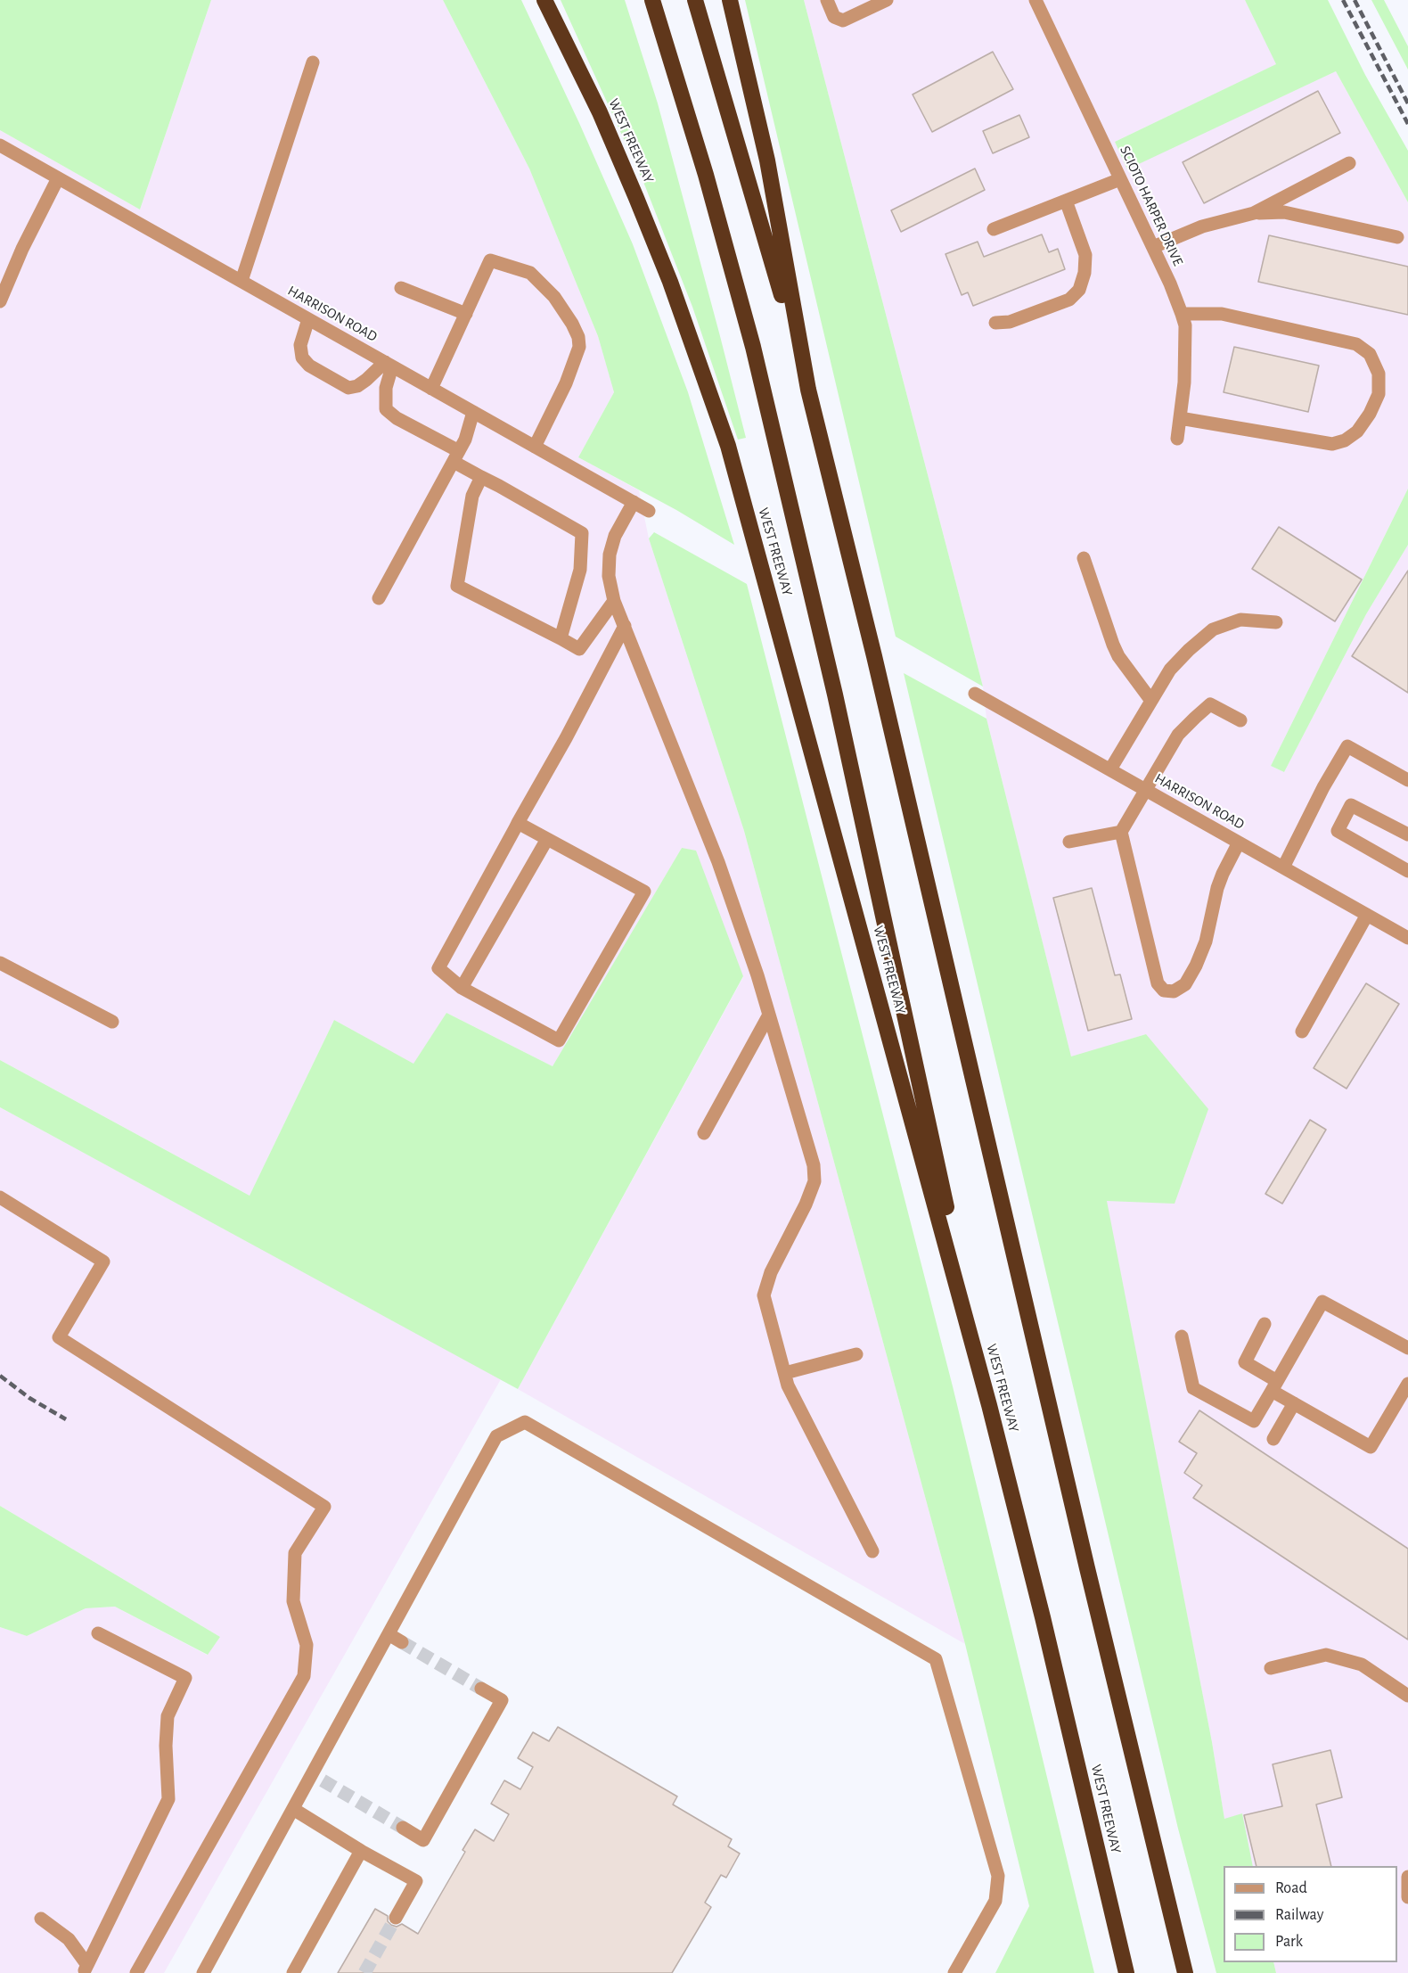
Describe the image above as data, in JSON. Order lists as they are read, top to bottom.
{
  "streets": {
    "highway": ["WEST FREEWAY"],
    "street": ["SCIOTO HARPER DRIVE", "HARRISON ROAD"]
  },
  "legend": ["Road", "Railway", "Park"]
}
